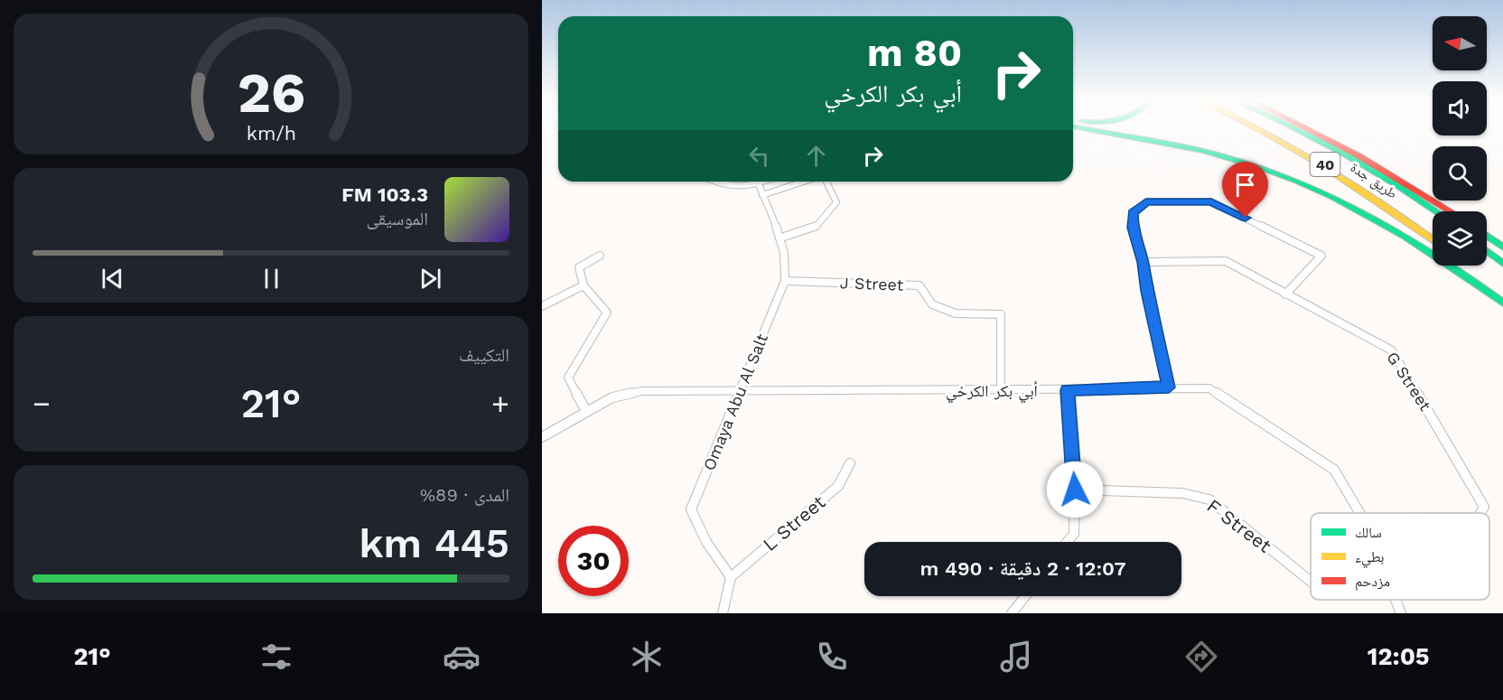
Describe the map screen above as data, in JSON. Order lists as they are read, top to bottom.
{
  "streets": {
    "main road": ["40", "طريق جدة"],
    "street": [
      "J Street",
      "G Street",
      "أبي بكر الكرخي",
      "Omaya Abu Al Salt",
      "L Street",
      "F Street"
    ]
  },
  "crossings": [
    ["J Street", "أبي بكر الكرخي"],
    ["J Street", "Omaya Abu Al Salt"],
    ["أبي بكر الكرخي", "Omaya Abu Al Salt"],
    ["Omaya Abu Al Salt", "L Street"]
  ],
  "legend": ["سالك", "بطيء", "مزدحم"],
  "north": "left",
  "page": {
    "turn": ["80 m", "أبي بكر الكرخي"],
    "song": ["103.3 FM", "الموسيقى"],
    "tile": [
      "التكييف",
      ["المدى · 89%", "445 km"]
    ],
    "heat": ["−", "21°", "+"],
    "limit": "30",
    "trip": "12:07 · 2 دقيقة · 490 m",
    "tabs": ["12:05", "21°"],
    "gauge": ["26", "km/h"]
  }
}
